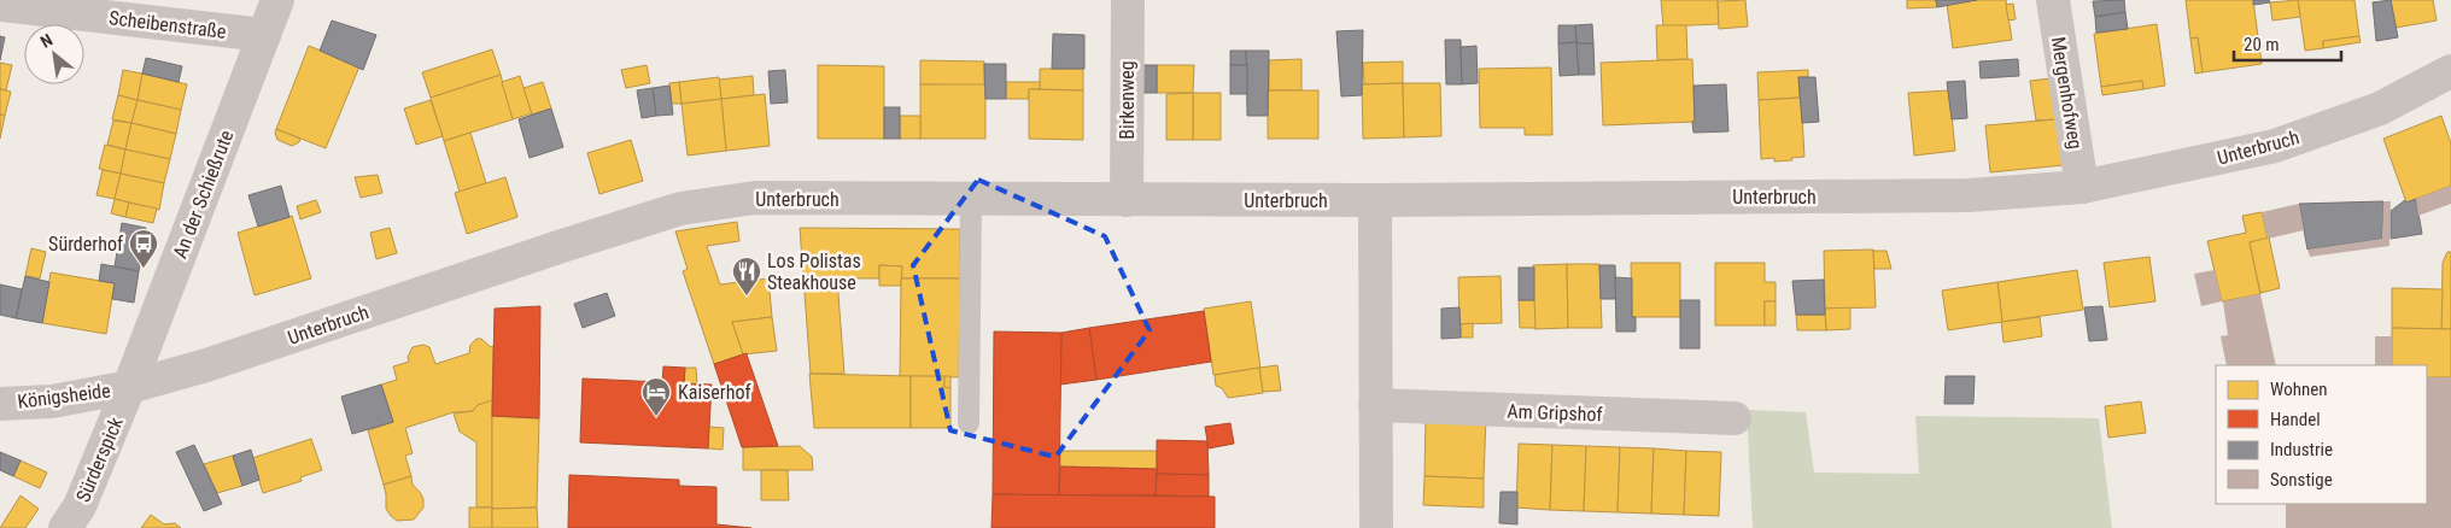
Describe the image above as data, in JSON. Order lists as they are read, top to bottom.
{
  "streets": {
    "street": [
      "Scheibenstraße",
      "Mergenhofweg",
      "Birkenweg",
      "Unterbruch",
      "An der Schießrute",
      "Königsheide",
      "Am Gripshof",
      "Sürderspick"
    ]
  },
  "crossings": [
    ["Scheibenstraße", "An der Schießrute"],
    ["Mergenhofweg", "Unterbruch"],
    ["Birkenweg", "Unterbruch"],
    ["Unterbruch", "An der Schießrute"],
    ["Unterbruch", "Königsheide"],
    ["Unterbruch", "Sürderspick"],
    ["An der Schießrute", "Königsheide"],
    ["An der Schießrute", "Sürderspick"],
    ["Königsheide", "Sürderspick"]
  ],
  "places": {
    "bus stop": ["Sürderhof"],
    "restaurant": ["Los Polistas Steakhouse"],
    "hotel": ["Kaiserhof"]
  },
  "legend": [
    "Wohnen",
    "Handel",
    "Industrie",
    "Sonstige"
  ],
  "scale_bar": "20 m",
  "north": "top left"
}
